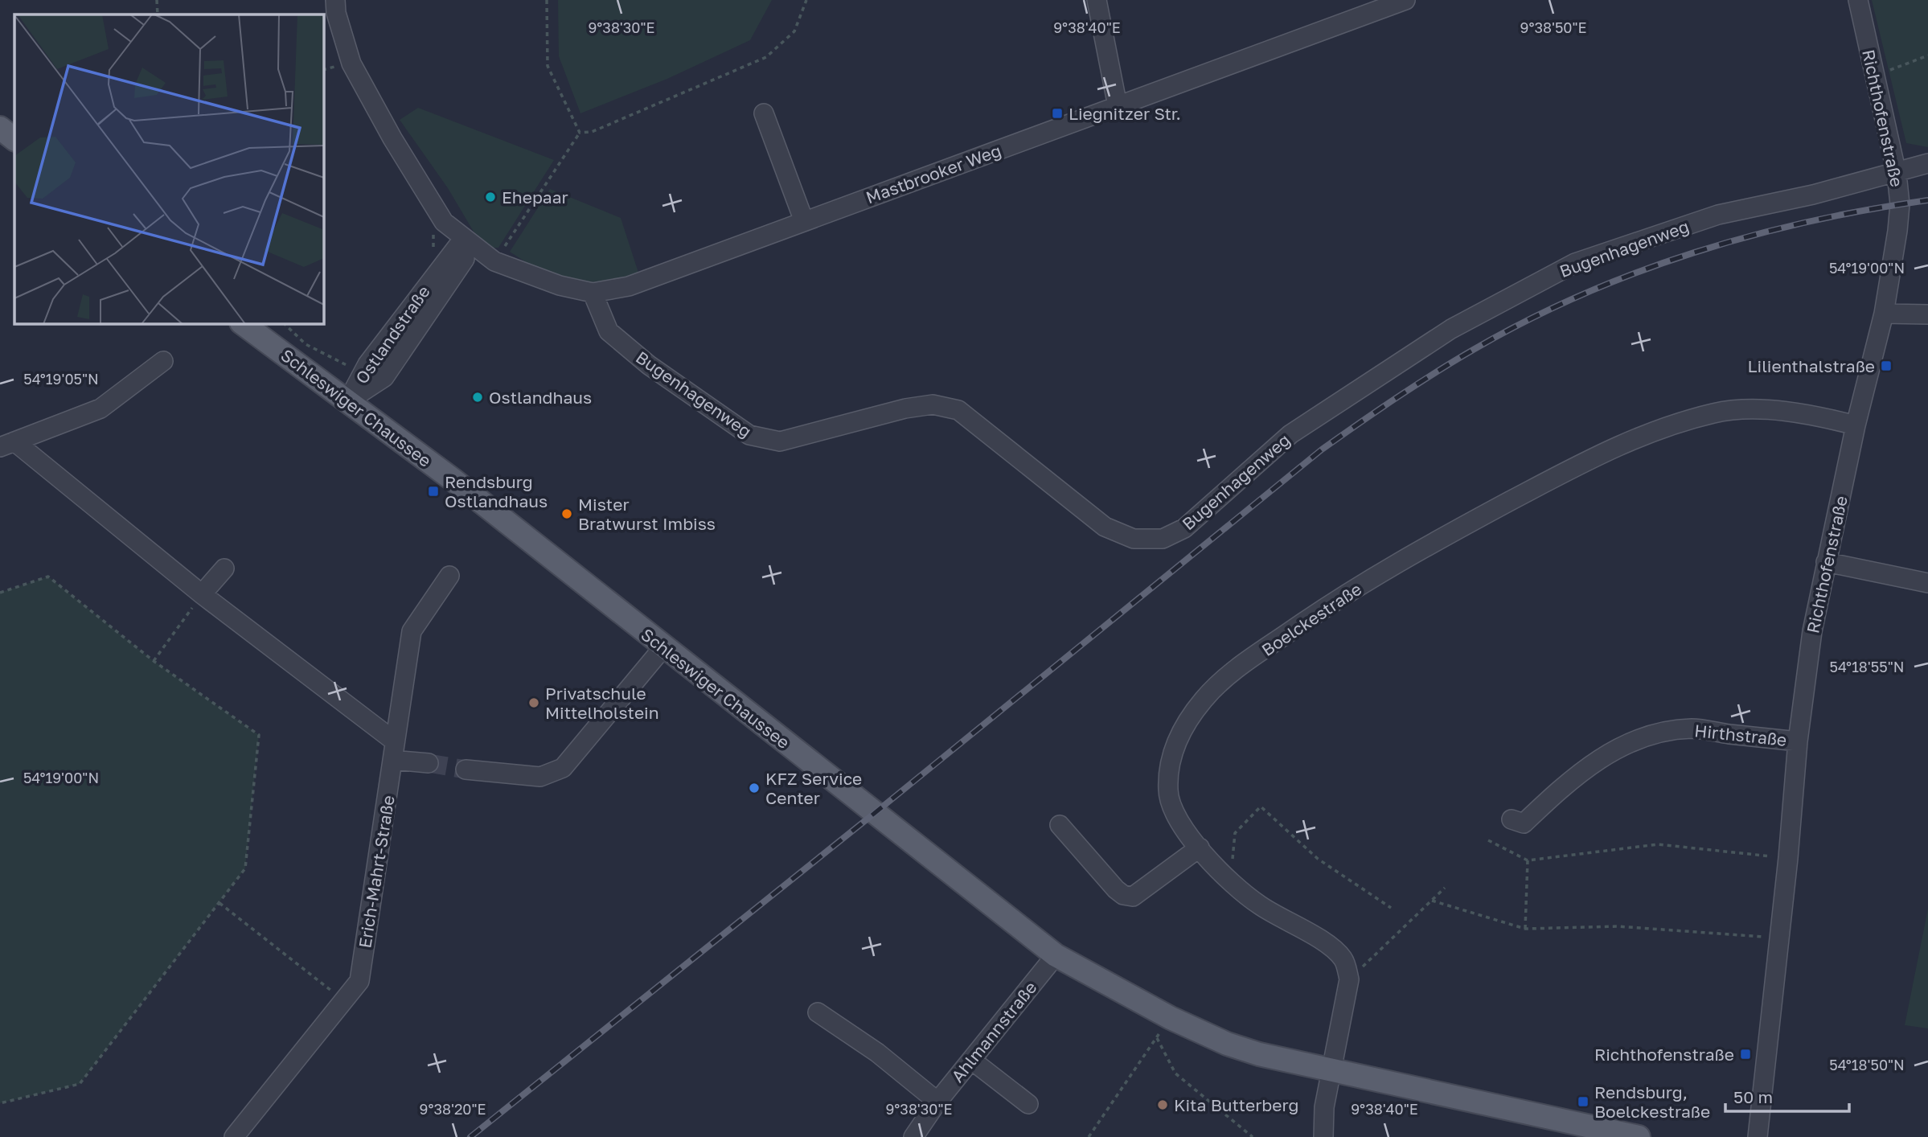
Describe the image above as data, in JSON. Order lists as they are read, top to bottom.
{
  "streets": {
    "main road": ["Schleswiger Chaussee"],
    "street": [
      "Richthofenstraße",
      "Mastbrooker Weg",
      "Bugenhagenweg",
      "Ostlandstraße",
      "Boelckestraße",
      "Hirthstraße",
      "Erich-Mahrt-Straße",
      "Ahlmannstraße"
    ]
  },
  "crossings": [
    ["Richthofenstraße", "Bugenhagenweg"],
    ["Richthofenstraße", "Boelckestraße"],
    ["Richthofenstraße", "Hirthstraße"],
    ["Mastbrooker Weg", "Bugenhagenweg"],
    ["Mastbrooker Weg", "Ostlandstraße"],
    ["Ostlandstraße", "Schleswiger Chaussee"],
    ["Schleswiger Chaussee", "Ahlmannstraße"]
  ],
  "places": {
    "transit": [
      "Liegnitzer Str.",
      "Lilienthalstraße",
      "Rendsburg Ostlandhaus",
      "Richthofenstraße",
      "Rendsburg, Boelckestraße"
    ],
    "other": [
      "Ehepaar",
      "Ostlandhaus",
      "Mister Bratwurst Imbiss",
      "Privatschule Mittelholstein",
      "KFZ Service Center",
      "Kita Butterberg"
    ]
  },
  "scale_bar": "50 m",
  "coordinates": [
    "9°38'30\"E",
    "9°38'40\"E",
    "9°38'50\"E",
    "54°19'00\"N",
    "54°19'05\"N",
    "54°18'55\"N",
    "54°18'50\"N",
    "9°38'20\"E"
  ]
}
